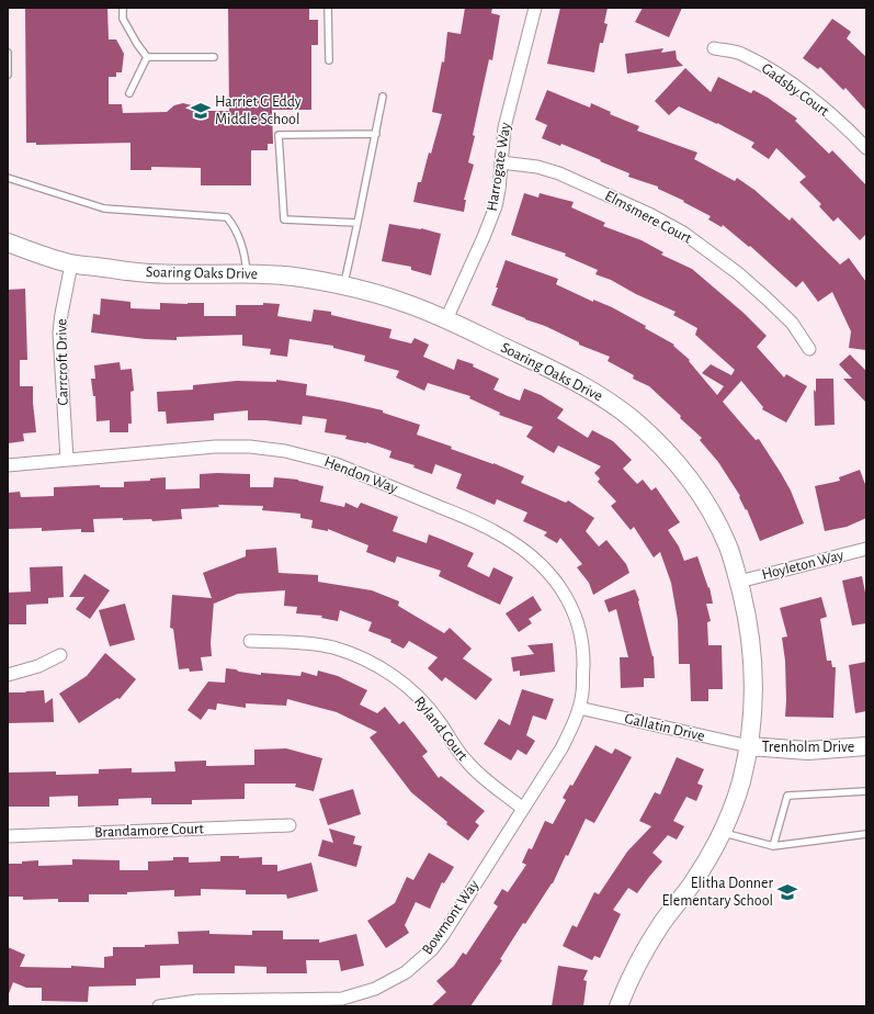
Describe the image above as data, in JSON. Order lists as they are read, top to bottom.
{
  "streets": {
    "street": [
      "Gadsby Court",
      "Harrogate Way",
      "Elmsmere Court",
      "Soaring Oaks Drive",
      "Carrcroft Drive",
      "Hendon Way",
      "Hoyleton Way",
      "Gallatin Drive",
      "Ryland Court",
      "Trenholm Drive",
      "Brandamore Court",
      "Bowmont Way"
    ]
  },
  "crossings": [
    ["Harrogate Way", "Elmsmere Court"],
    ["Harrogate Way", "Soaring Oaks Drive"],
    ["Soaring Oaks Drive", "Carrcroft Drive"],
    ["Soaring Oaks Drive", "Hoyleton Way"],
    ["Soaring Oaks Drive", "Gallatin Drive"],
    ["Soaring Oaks Drive", "Trenholm Drive"],
    ["Carrcroft Drive", "Hendon Way"],
    ["Hendon Way", "Gallatin Drive"],
    ["Hendon Way", "Bowmont Way"],
    ["Gallatin Drive", "Trenholm Drive"],
    ["Gallatin Drive", "Bowmont Way"],
    ["Ryland Court", "Bowmont Way"]
  ],
  "places": {
    "school or university": ["Harriet G Eddy Middle School", "Elitha Donner Elementary School"]
  }
}
